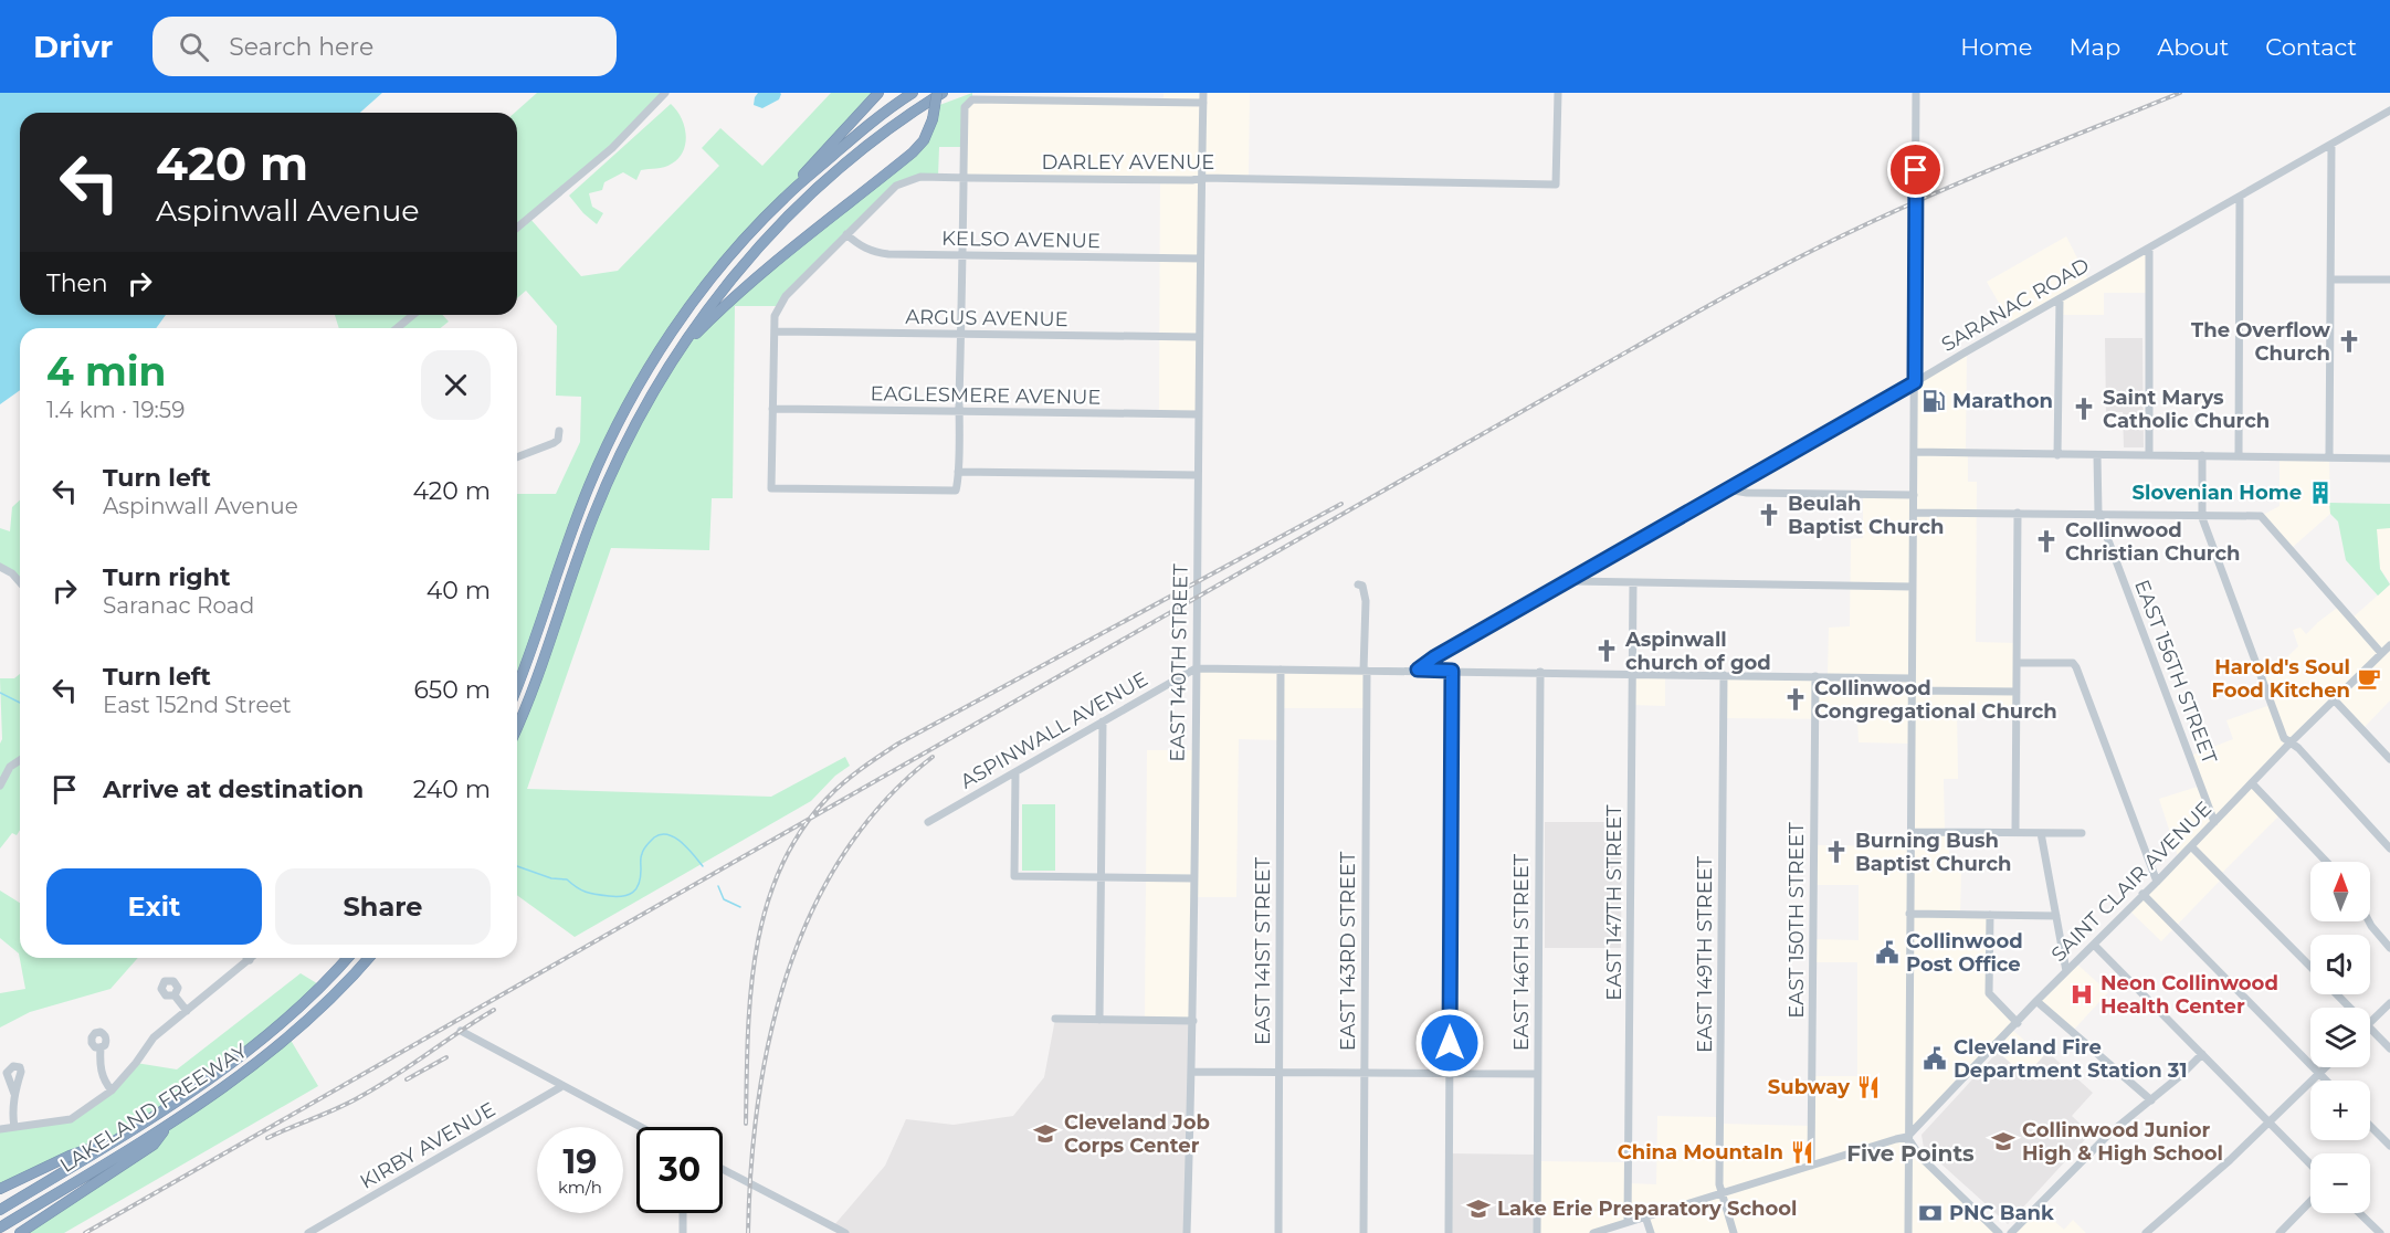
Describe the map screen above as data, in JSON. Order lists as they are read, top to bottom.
{
  "streets": {
    "highway": ["LAKELAND FREEWAY"],
    "street": [
      "DARLEY AVENUE",
      "KELSO AVENUE",
      "SARANAC ROAD",
      "ARGUS AVENUE",
      "EAGLESMERE AVENUE",
      "EAST 140TH STREET",
      "EAST 156TH STREET",
      "ASPINWALL AVENUE",
      "SAINT CLAIR AVENUE",
      "EAST 147TH STREET",
      "EAST 150TH STREET",
      "EAST 141ST STREET",
      "EAST 143RD STREET",
      "EAST 146TH STREET",
      "EAST 149TH STREET",
      "KIRBY AVENUE"
    ]
  },
  "crossings": [
    ["DARLEY AVENUE", "KELSO AVENUE"],
    ["DARLEY AVENUE", "ARGUS AVENUE"],
    ["DARLEY AVENUE", "EAGLESMERE AVENUE"],
    ["DARLEY AVENUE", "EAST 140TH STREET"],
    ["KELSO AVENUE", "EAST 140TH STREET"],
    ["ARGUS AVENUE", "EAST 140TH STREET"],
    ["EAGLESMERE AVENUE", "EAST 140TH STREET"],
    ["EAST 140TH STREET", "ASPINWALL AVENUE"],
    ["EAST 156TH STREET", "SAINT CLAIR AVENUE"]
  ],
  "districts": ["Five Points"],
  "places": {
    "church": [
      "The Overflow Church",
      "Saint Marys Catholic Church",
      "Beulah Baptist Church",
      "Collinwood Christian Church",
      "Aspinwall church of god",
      "Collinwood Congregational Church",
      "Burning Bush Baptist Church"
    ],
    "fuel station": ["Marathon"],
    "building": ["Slovenian Home"],
    "cafe": ["Harold's Soul Food Kitchen"],
    "public building": ["Collinwood Post Office", "Cleveland Fire Department Station 31"],
    "hospital": ["Neon Collinwood Health Center"],
    "restaurant": ["Subway", "China MountaIn"],
    "school or university": ["Cleveland Job Corps Center", "Collinwood Junior High & High School", "Lake Erie Preparatory School"],
    "bank": ["PNC Bank"]
  },
  "north": "top",
  "page": {
    "header": "Drivr",
    "search": "Search here",
    "nav": [
      "Home",
      "Map",
      "About",
      "Contact"
    ],
    "turn": ["420 m", "Aspinwall Avenue"],
    "then": "Then",
    "heading": ["4 min", "1.4 km · 19:59"],
    "list": [
      {
        "name": "Turn left",
        "note": "Aspinwall Avenue",
        "value": "420 m"
      },
      {
        "name": "Turn right",
        "note": "Saranac Road",
        "value": "40 m"
      },
      {
        "name": "Turn left",
        "note": "East 152nd Street",
        "value": "650 m"
      },
      {
        "name": "Arrive at destination",
        "value": "240 m"
      }
    ],
    "buttons": ["Exit", "Share"],
    "map_buttons": ["+", "−"],
    "speed": "19 km/h",
    "limit": "30"
  }
}
